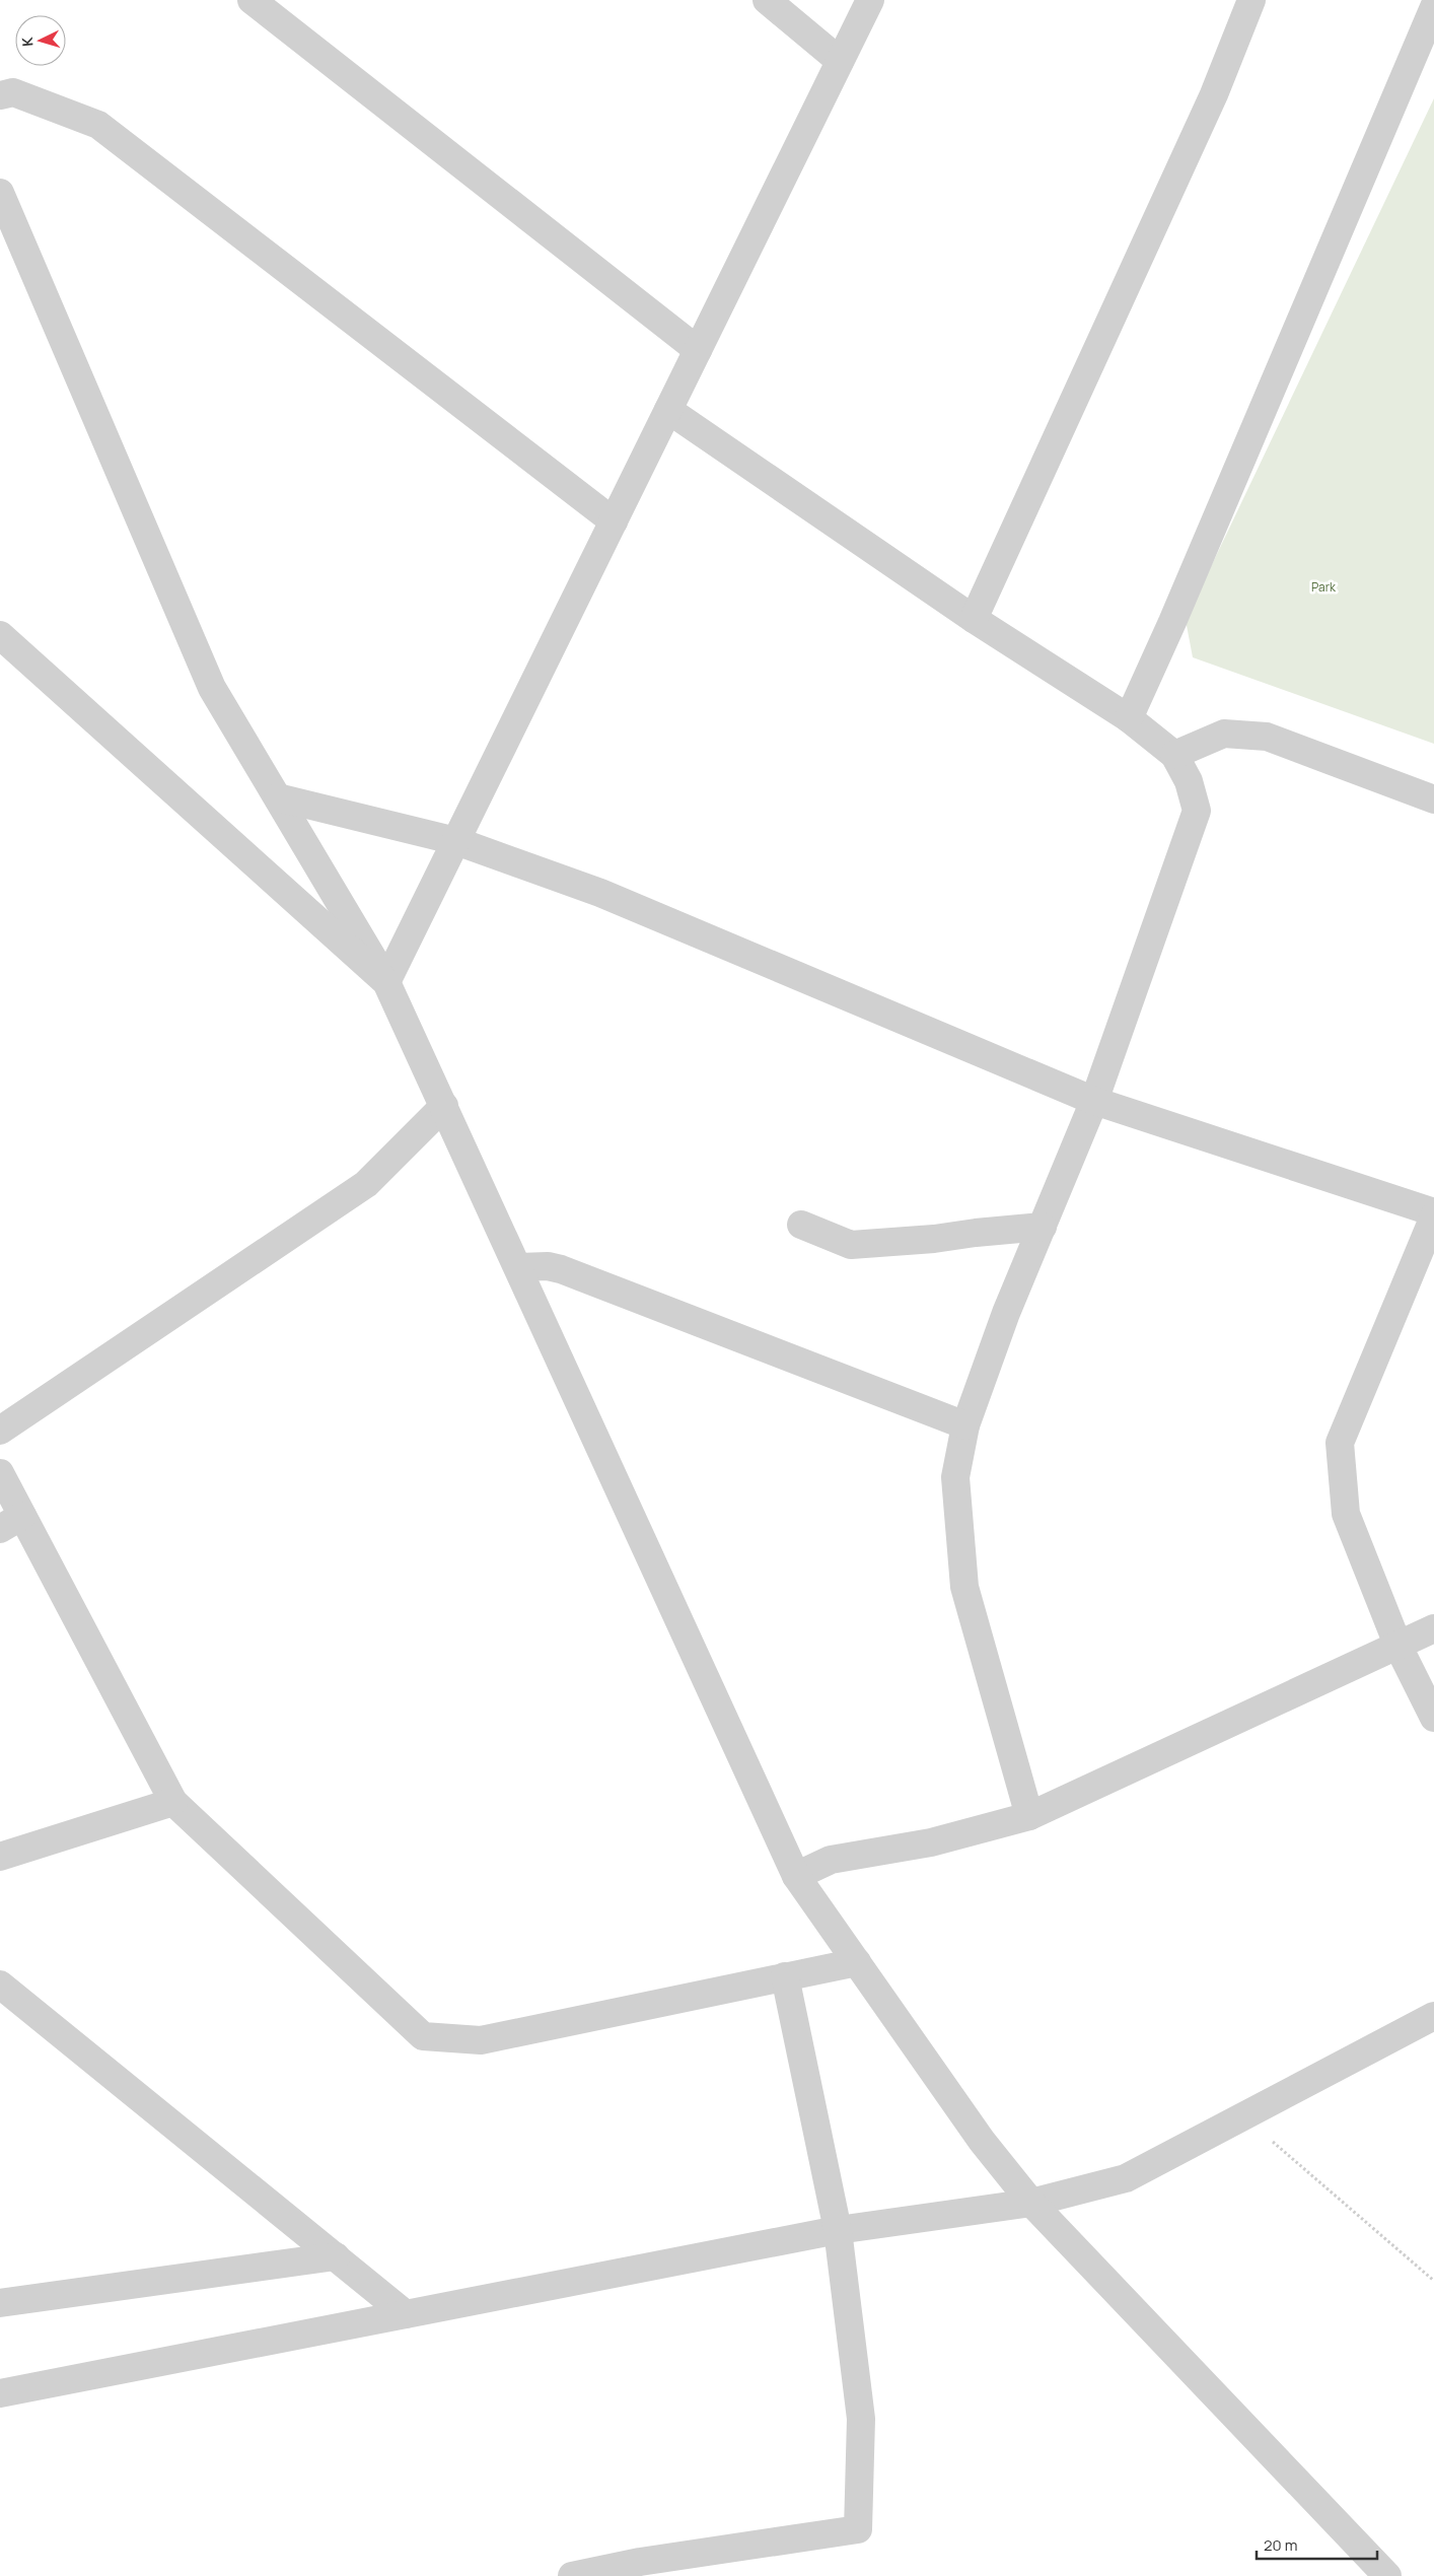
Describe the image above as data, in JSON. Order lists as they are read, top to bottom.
{
  "parks": ["Park"],
  "scale_bar": "20 m",
  "north": "left"
}
